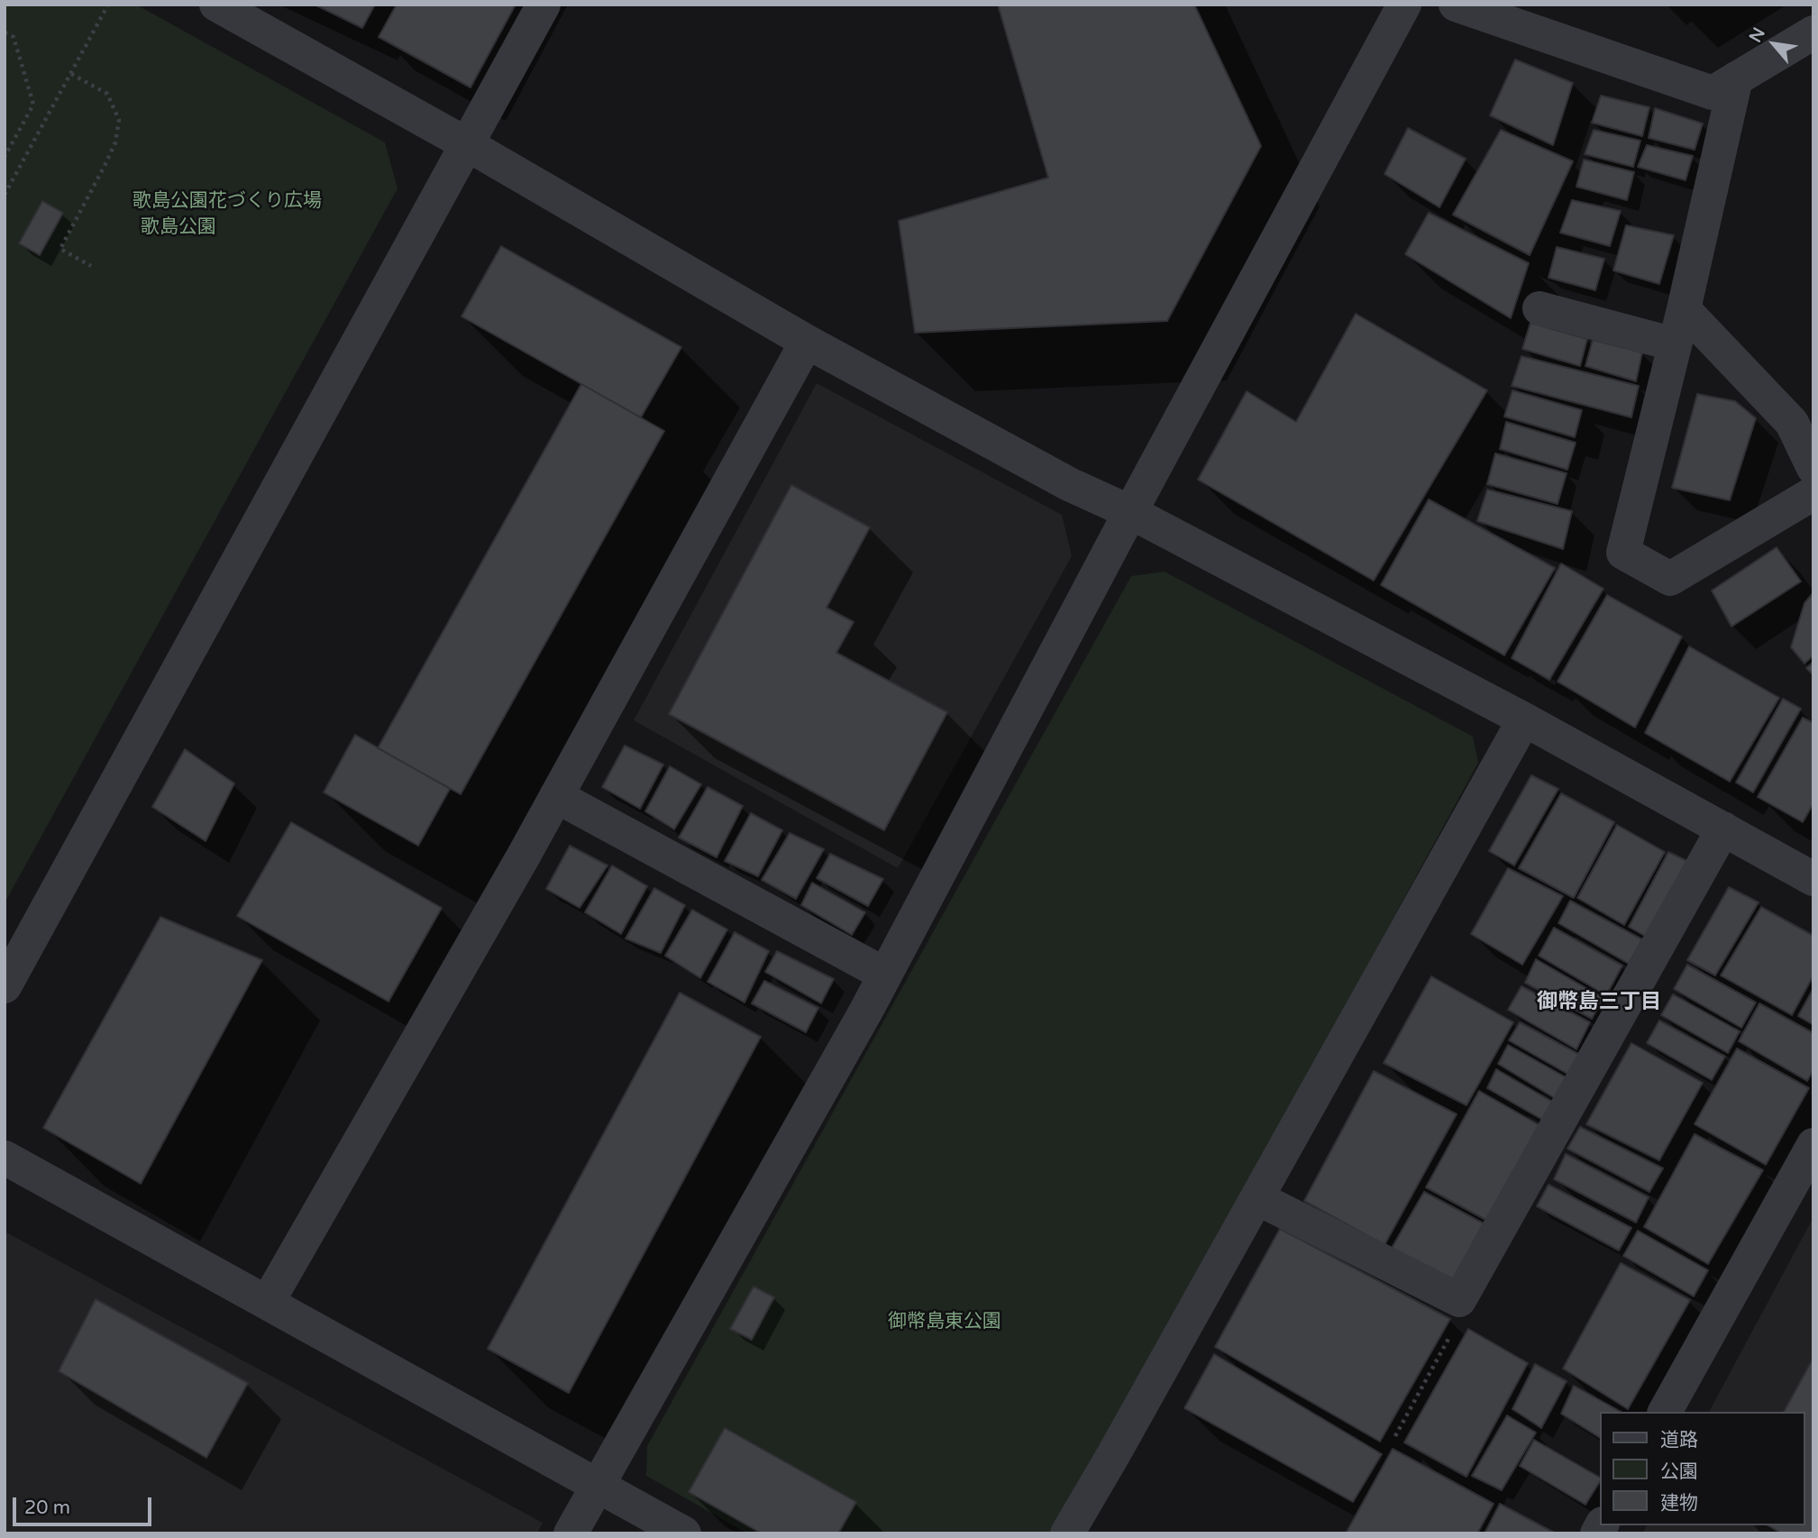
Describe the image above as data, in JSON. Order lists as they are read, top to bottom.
{
  "districts": ["御幣島三丁目"],
  "parks": ["歌島公園花づくり広場", "歌島公園", "御幣島東公園"],
  "legend": ["道路", "公園", "建物"],
  "scale_bar": "20 m",
  "north": "top left"
}
